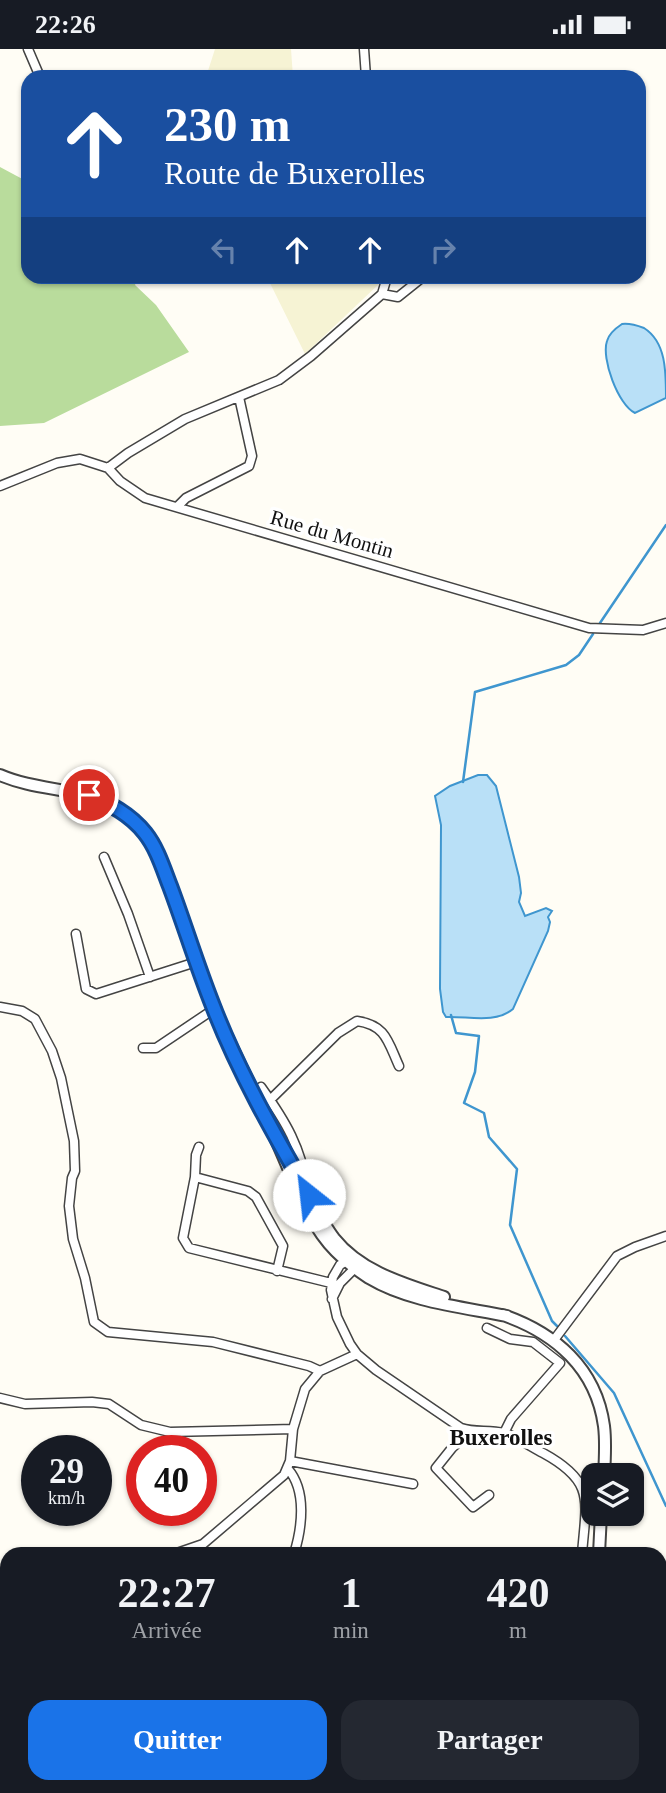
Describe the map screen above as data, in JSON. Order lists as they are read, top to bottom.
{
  "streets": {
    "street": ["Rue du Montin"]
  },
  "districts": ["Buxerolles"],
  "page": {
    "status": "22:26",
    "turn": ["230 m", "Route de Buxerolles"],
    "speed": "29 km/h",
    "limit": "40",
    "eta": [
      "22:27",
      "Arrivée",
      "1",
      "min",
      "420",
      "m"
    ],
    "buttons": ["Quitter", "Partager"]
  }
}
